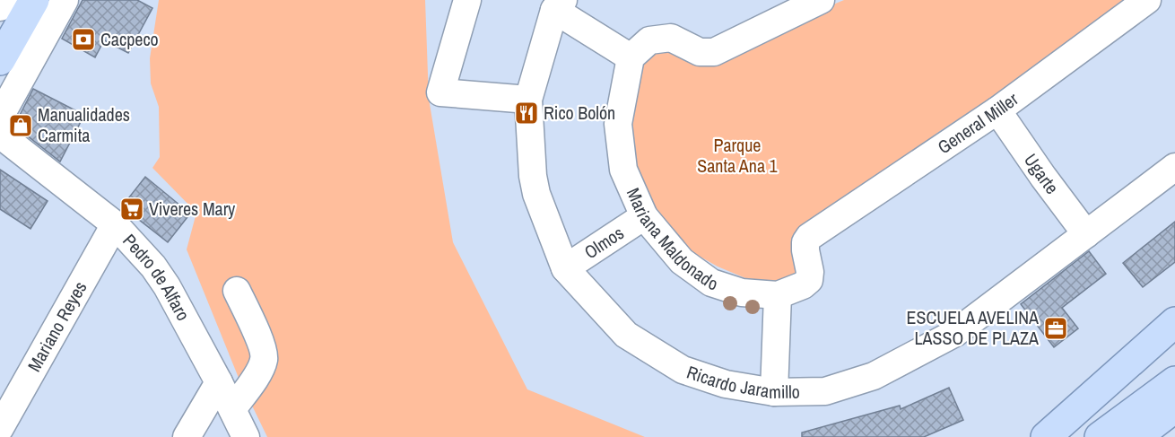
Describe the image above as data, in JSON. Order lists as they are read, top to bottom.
{
  "streets": {
    "street": [
      "General Miller",
      "Ugarte",
      "Mariana Maldonado",
      "Olmos",
      "Pedro de Alfaro",
      "Mariano Reyes",
      "Ricardo Jaramillo"
    ]
  },
  "crossings": [
    ["General Miller", "Ugarte"],
    ["General Miller", "Mariana Maldonado"],
    ["Ugarte", "Ricardo Jaramillo"],
    ["Mariana Maldonado", "Olmos"],
    ["Olmos", "Ricardo Jaramillo"],
    ["Pedro de Alfaro", "Mariano Reyes"]
  ],
  "parks": ["Parque Santa Ana 1"],
  "places": {
    "bank": ["Cacpeco"],
    "restaurant": ["Rico Bolón"],
    "shop": ["Manualidades Carmita"],
    "supermarket": ["Viveres Mary"],
    "office": ["ESCUELA AVELINA LASSO DE PLAZA"]
  }
}
